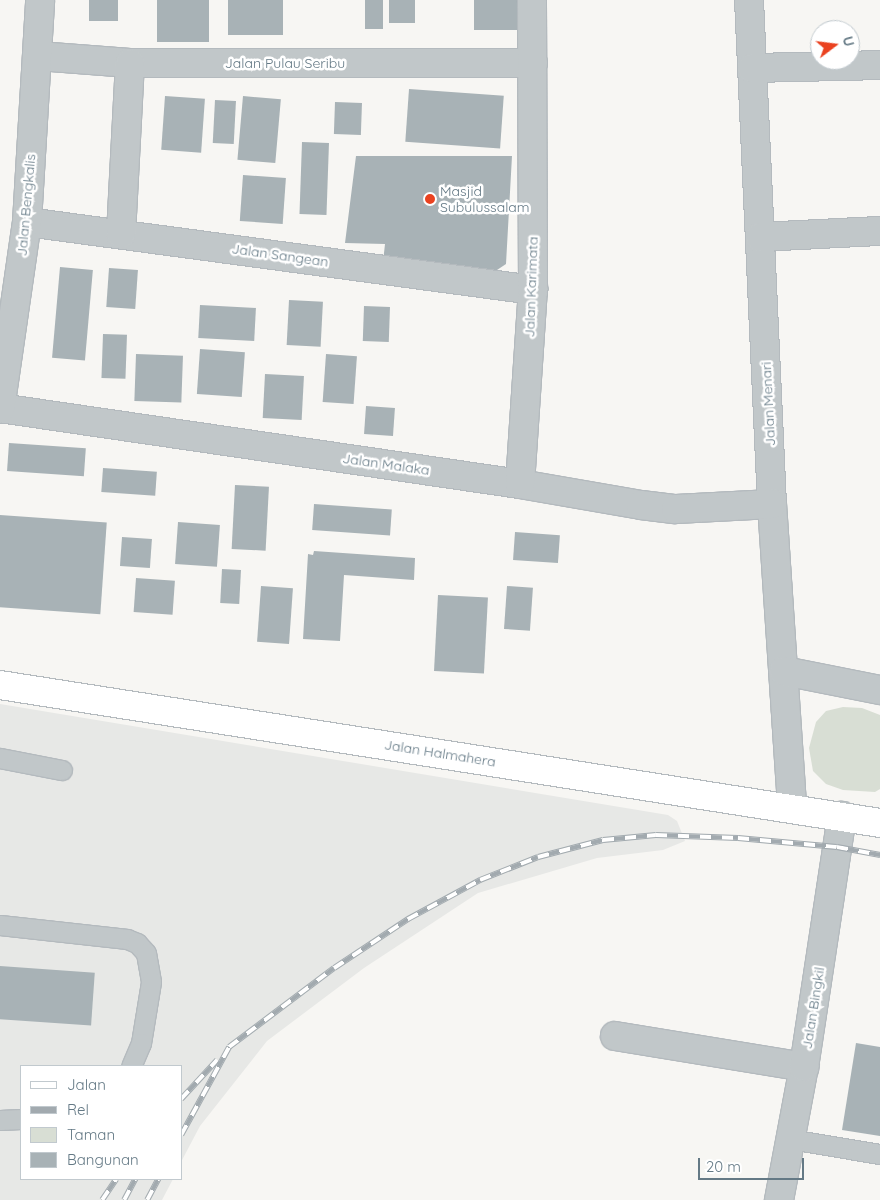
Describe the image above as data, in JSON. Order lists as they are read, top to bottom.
{
  "streets": {
    "street": [
      "Jalan Pulau Seribu",
      "Jalan Bengkalis",
      "Jalan Sangean",
      "Jalan Karimata",
      "Jalan Menari",
      "Jalan Malaka",
      "Jalan Halmahera",
      "Jalan Bingkil"
    ]
  },
  "crossings": [
    ["Jalan Pulau Seribu", "Jalan Bengkalis"],
    ["Jalan Pulau Seribu", "Jalan Karimata"],
    ["Jalan Bengkalis", "Jalan Sangean"],
    ["Jalan Bengkalis", "Jalan Malaka"],
    ["Jalan Sangean", "Jalan Karimata"],
    ["Jalan Karimata", "Jalan Malaka"],
    ["Jalan Menari", "Jalan Malaka"],
    ["Jalan Menari", "Jalan Halmahera"],
    ["Jalan Halmahera", "Jalan Bingkil"]
  ],
  "places": ["Masjid Subulussalam"],
  "legend": [
    "Jalan",
    "Rel",
    "Taman",
    "Bangunan"
  ],
  "scale_bar": "20 m",
  "north": "right"
}
